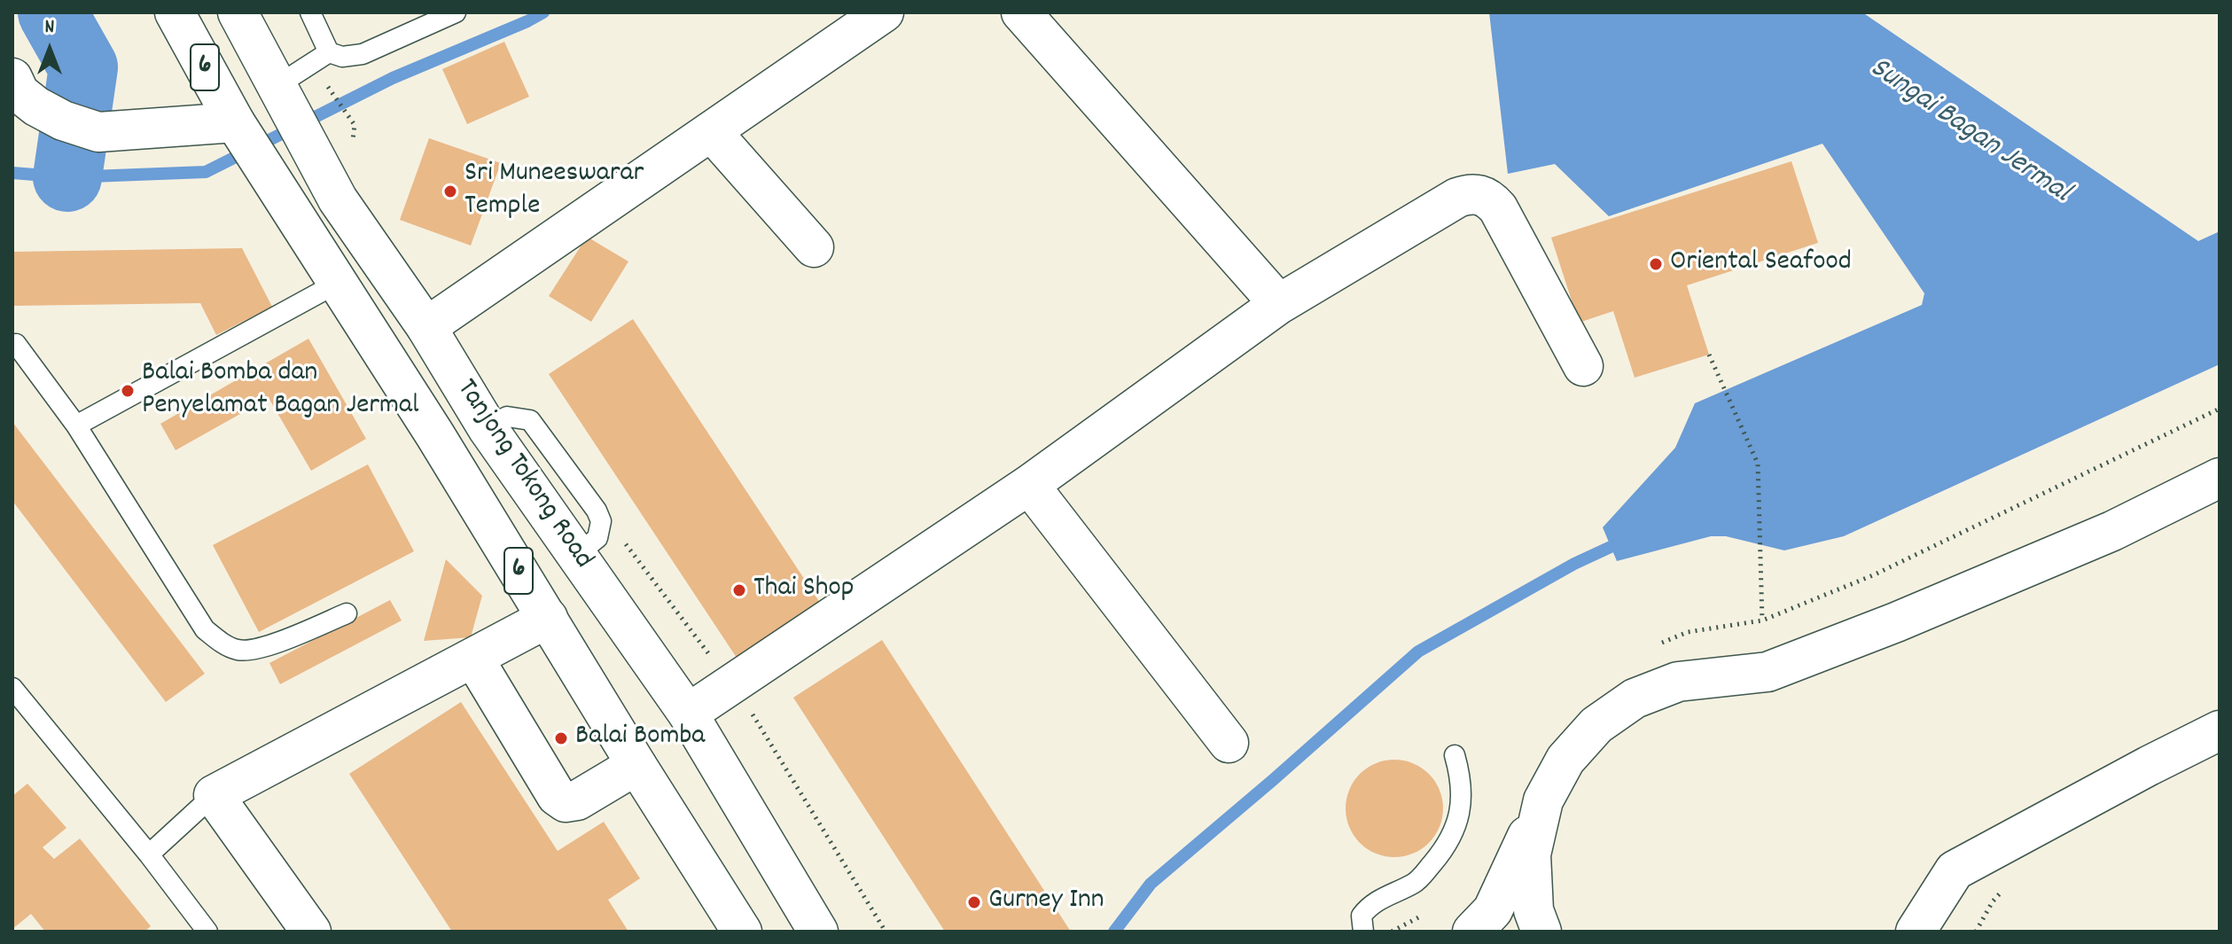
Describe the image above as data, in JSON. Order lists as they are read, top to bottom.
{
  "streets": {
    "main road": ["6", "Tanjong Tokong Road"]
  },
  "water": ["Sungai Bagan Jermal"],
  "places": [
    "Sri Muneeswarar Temple",
    "Oriental Seafood",
    "Balai Bomba dan Penyelamat Bagan Jermal",
    "Thai Shop",
    "Balai Bomba",
    "Gurney Inn"
  ],
  "north": "top"
}
